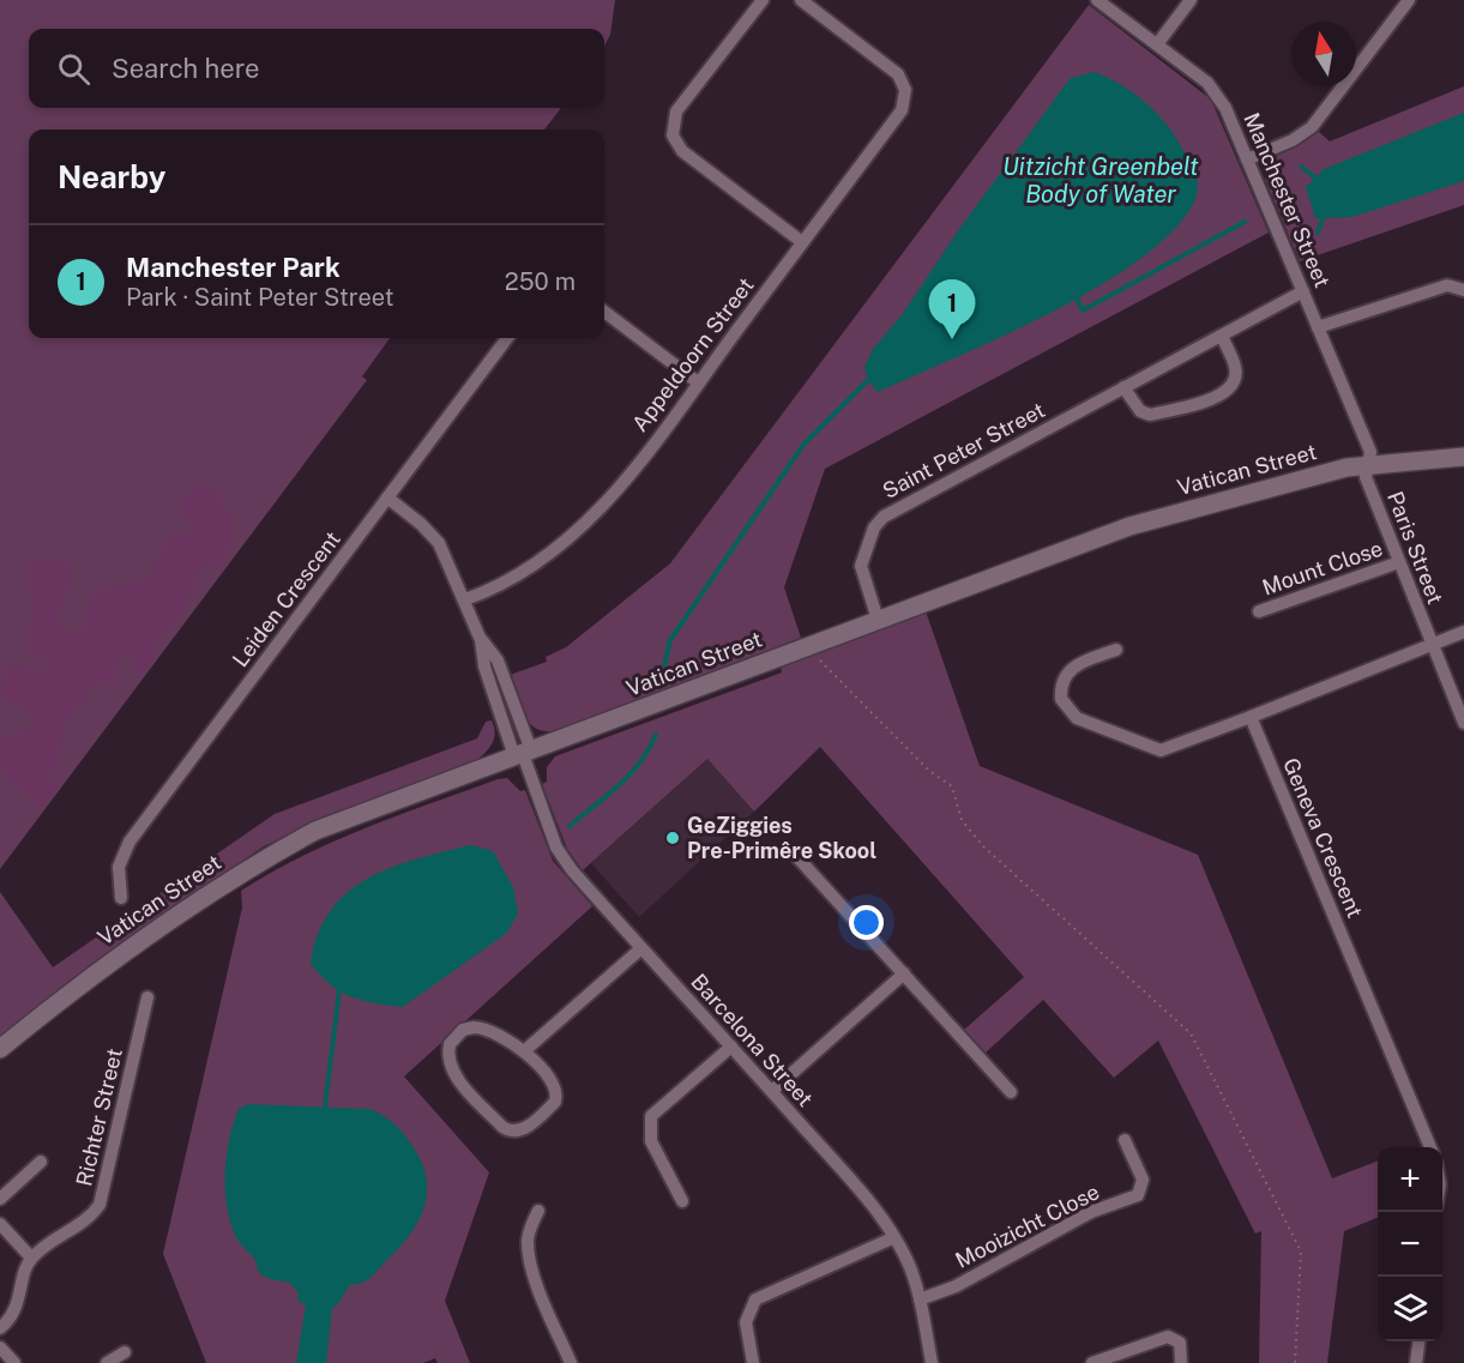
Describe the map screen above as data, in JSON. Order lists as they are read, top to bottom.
{
  "streets": {
    "street": [
      "Manchester Street",
      "Appeldoorn Street",
      "Saint Peter Street",
      "Vatican Street",
      "Paris Street",
      "Mount Close",
      "Leiden Crescent",
      "Geneva Crescent",
      "Barcelona Street",
      "Richter Street",
      "Mooizicht Close"
    ]
  },
  "crossings": [
    ["Manchester Street", "Saint Peter Street"],
    ["Manchester Street", "Vatican Street"],
    ["Manchester Street", "Paris Street"],
    ["Appeldoorn Street", "Barcelona Street"],
    ["Saint Peter Street", "Vatican Street"],
    ["Vatican Street", "Paris Street"],
    ["Vatican Street", "Barcelona Street"],
    ["Paris Street", "Mount Close"],
    ["Leiden Crescent", "Barcelona Street"],
    ["Barcelona Street", "Mooizicht Close"]
  ],
  "water": ["Uitzicht Greenbelt Body of Water"],
  "places": ["GeZiggies Pre-Primêre Skool"],
  "north": "top",
  "page": {
    "search": "Search here",
    "heading": "Nearby",
    "list": [
      {
        "mark": "1",
        "name": "Manchester Park",
        "note": "Park · Saint Peter Street",
        "value": "250 m"
      }
    ],
    "pins": "1",
    "map_buttons": ["+", "−"]
  }
}
